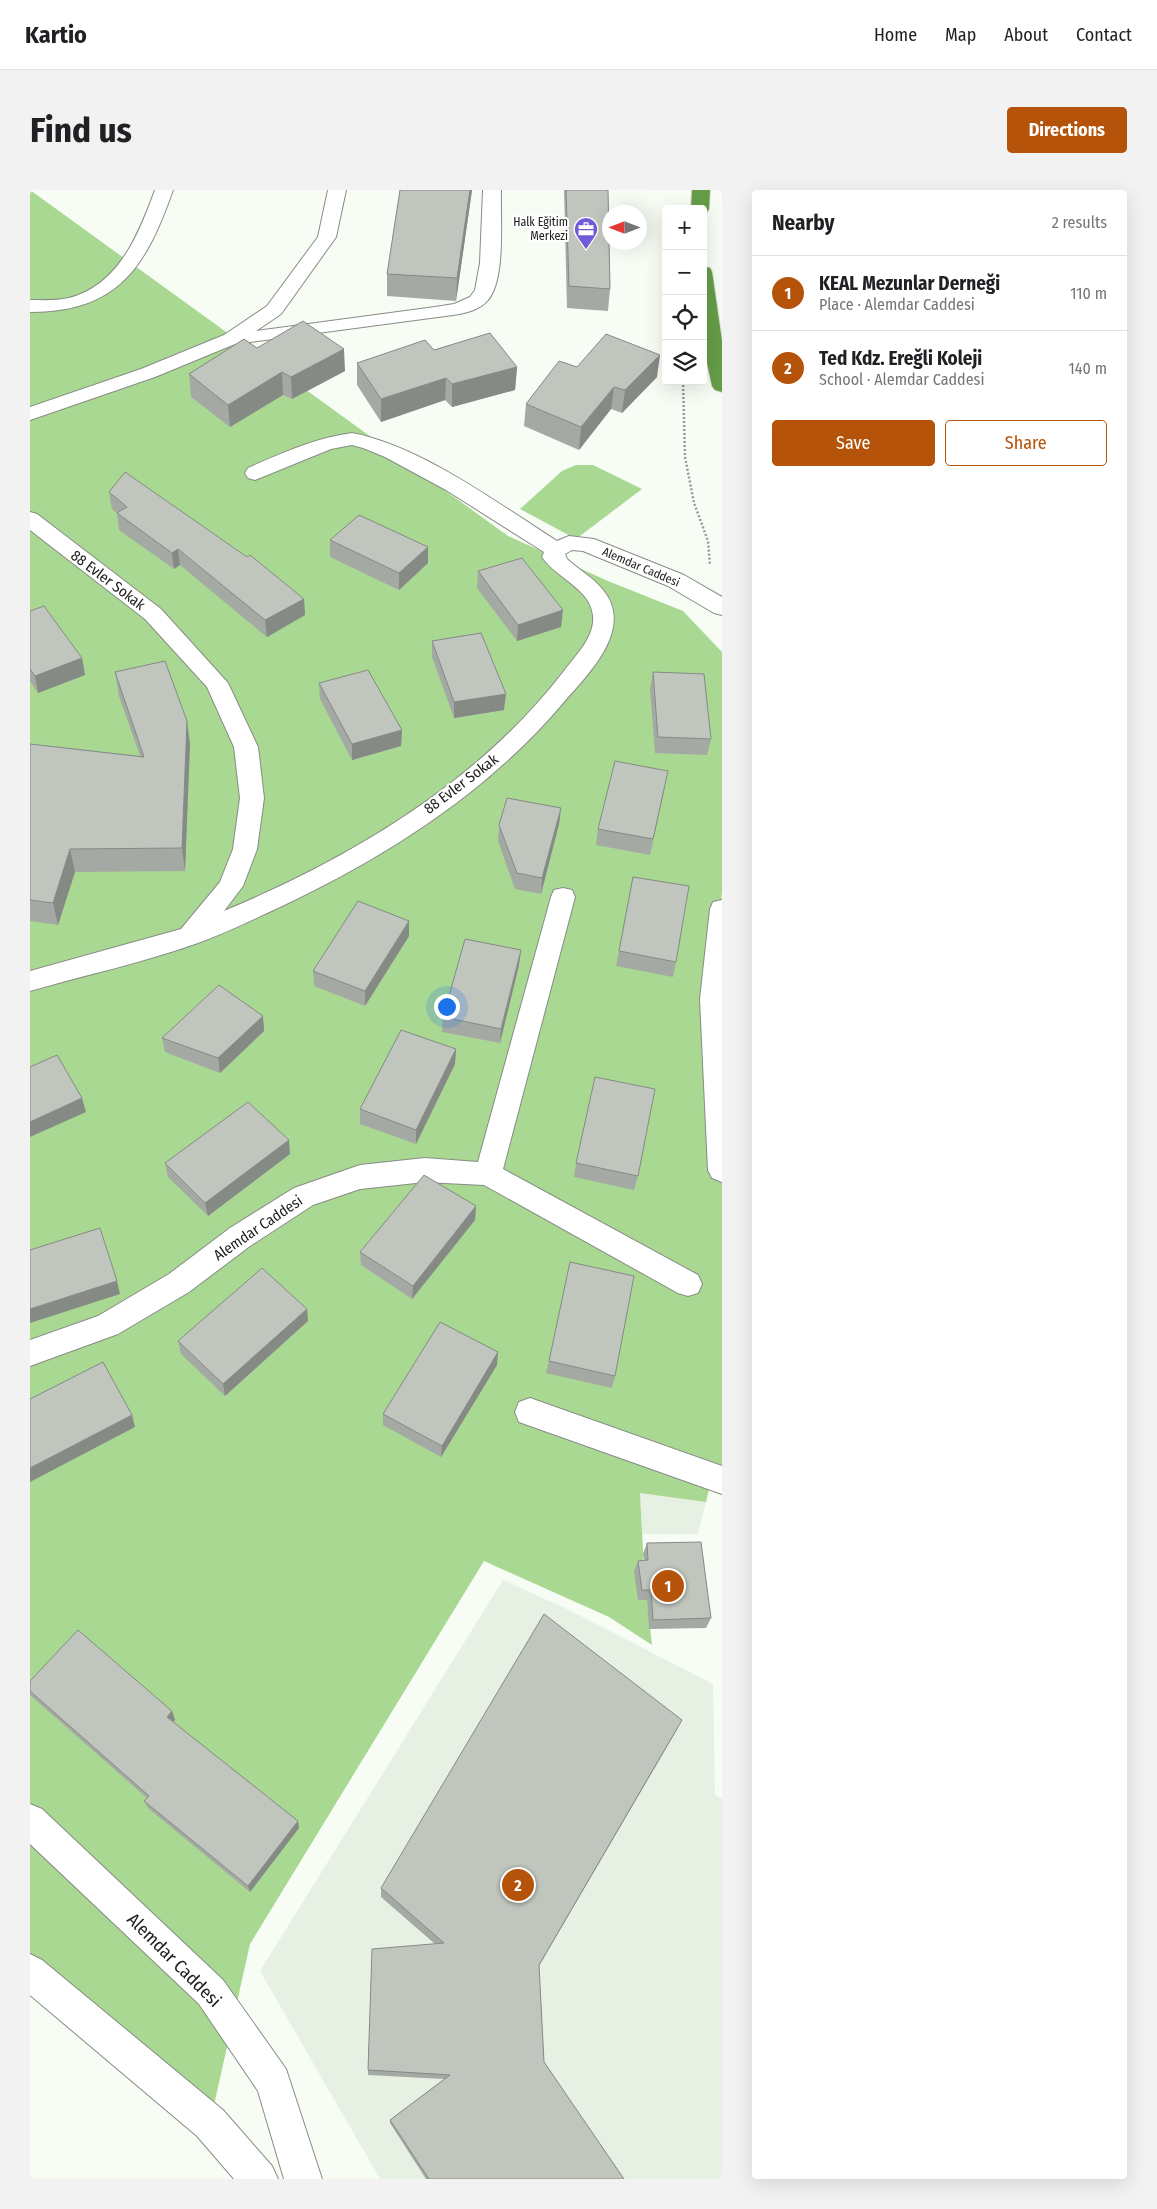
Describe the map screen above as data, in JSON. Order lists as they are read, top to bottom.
{
  "streets": {
    "street": ["Alemdar Caddesi", "88 Evler Sokak"]
  },
  "crossings": [
    ["Alemdar Caddesi", "88 Evler Sokak"]
  ],
  "places": {
    "office": ["Halk Eğitim Merkezi"]
  },
  "north": "left",
  "page": {
    "header": "Kartio",
    "nav": [
      "Home",
      "Map",
      "About",
      "Contact"
    ],
    "buttons": [
      "Directions",
      ["Save", "Share"]
    ],
    "title": "Find us",
    "heading": ["Nearby", "2 results"],
    "map_buttons": ["+", "−"],
    "list": [
      {
        "mark": "1",
        "name": "KEAL Mezunlar Derneği",
        "note": "Place · Alemdar Caddesi",
        "value": "110 m"
      },
      {
        "mark": "2",
        "name": "Ted Kdz. Ereğli Koleji",
        "note": "School · Alemdar Caddesi",
        "value": "140 m"
      }
    ],
    "pins": ["1", "2"]
  }
}
